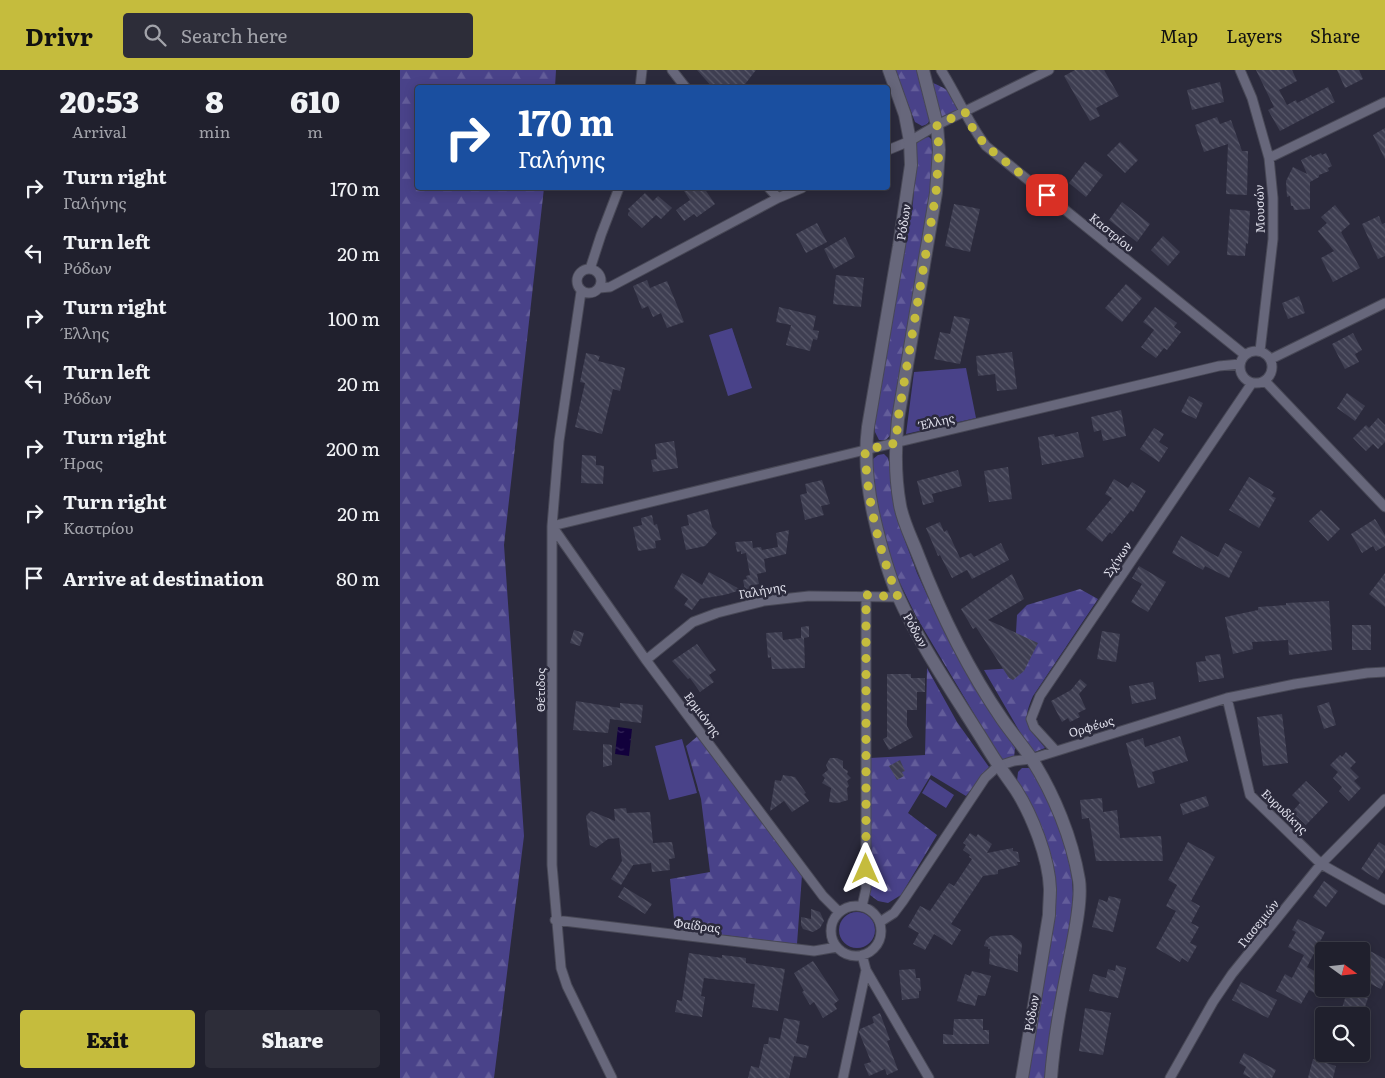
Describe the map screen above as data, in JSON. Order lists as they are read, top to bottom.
{
  "streets": {
    "street": [
      "Μουσών",
      "Ρόδων",
      "Καστρίου",
      "Έλλης",
      "Σχίνων",
      "Γαλήνης",
      "Θέτιδος",
      "Ερμιόνης",
      "Ορφέως",
      "Ευρυδίκης",
      "Γιασεμιών",
      "Φαίδρας"
    ]
  },
  "crossings": [
    ["Μουσών", "Καστρίου"],
    ["Μουσών", "Έλλης"],
    ["Μουσών", "Σχίνων"],
    ["Ρόδων", "Έλλης"],
    ["Ρόδων", "Γαλήνης"],
    ["Ρόδων", "Ορφέως"],
    ["Καστρίου", "Έλλης"],
    ["Καστρίου", "Σχίνων"],
    ["Έλλης", "Σχίνων"],
    ["Έλλης", "Θέτιδος"],
    ["Έλλης", "Ερμιόνης"],
    ["Σχίνων", "Ορφέως"],
    ["Γαλήνης", "Ερμιόνης"],
    ["Θέτιδος", "Ερμιόνης"],
    ["Θέτιδος", "Φαίδρας"],
    ["Ερμιόνης", "Φαίδρας"],
    ["Ορφέως", "Ευρυδίκης"],
    ["Ευρυδίκης", "Γιασεμιών"]
  ],
  "north": "right",
  "page": {
    "header": "Drivr",
    "search": "Search here",
    "nav": ["Map", "Layers", "Share"],
    "eta": [
      "20:53",
      "Arrival",
      "8",
      "min",
      "610",
      "m"
    ],
    "turn": ["170 m", "Γαλήνης"],
    "list": [
      {
        "name": "Turn right",
        "note": "Γαλήνης",
        "value": "170 m"
      },
      {
        "name": "Turn left",
        "note": "Ρόδων",
        "value": "20 m"
      },
      {
        "name": "Turn right",
        "note": "Έλλης",
        "value": "100 m"
      },
      {
        "name": "Turn left",
        "note": "Ρόδων",
        "value": "20 m"
      },
      {
        "name": "Turn right",
        "note": "Ήρας",
        "value": "200 m"
      },
      {
        "name": "Turn right",
        "note": "Καστρίου",
        "value": "20 m"
      },
      {
        "name": "Arrive at destination",
        "value": "80 m"
      }
    ],
    "buttons": ["Exit", "Share"]
  }
}
